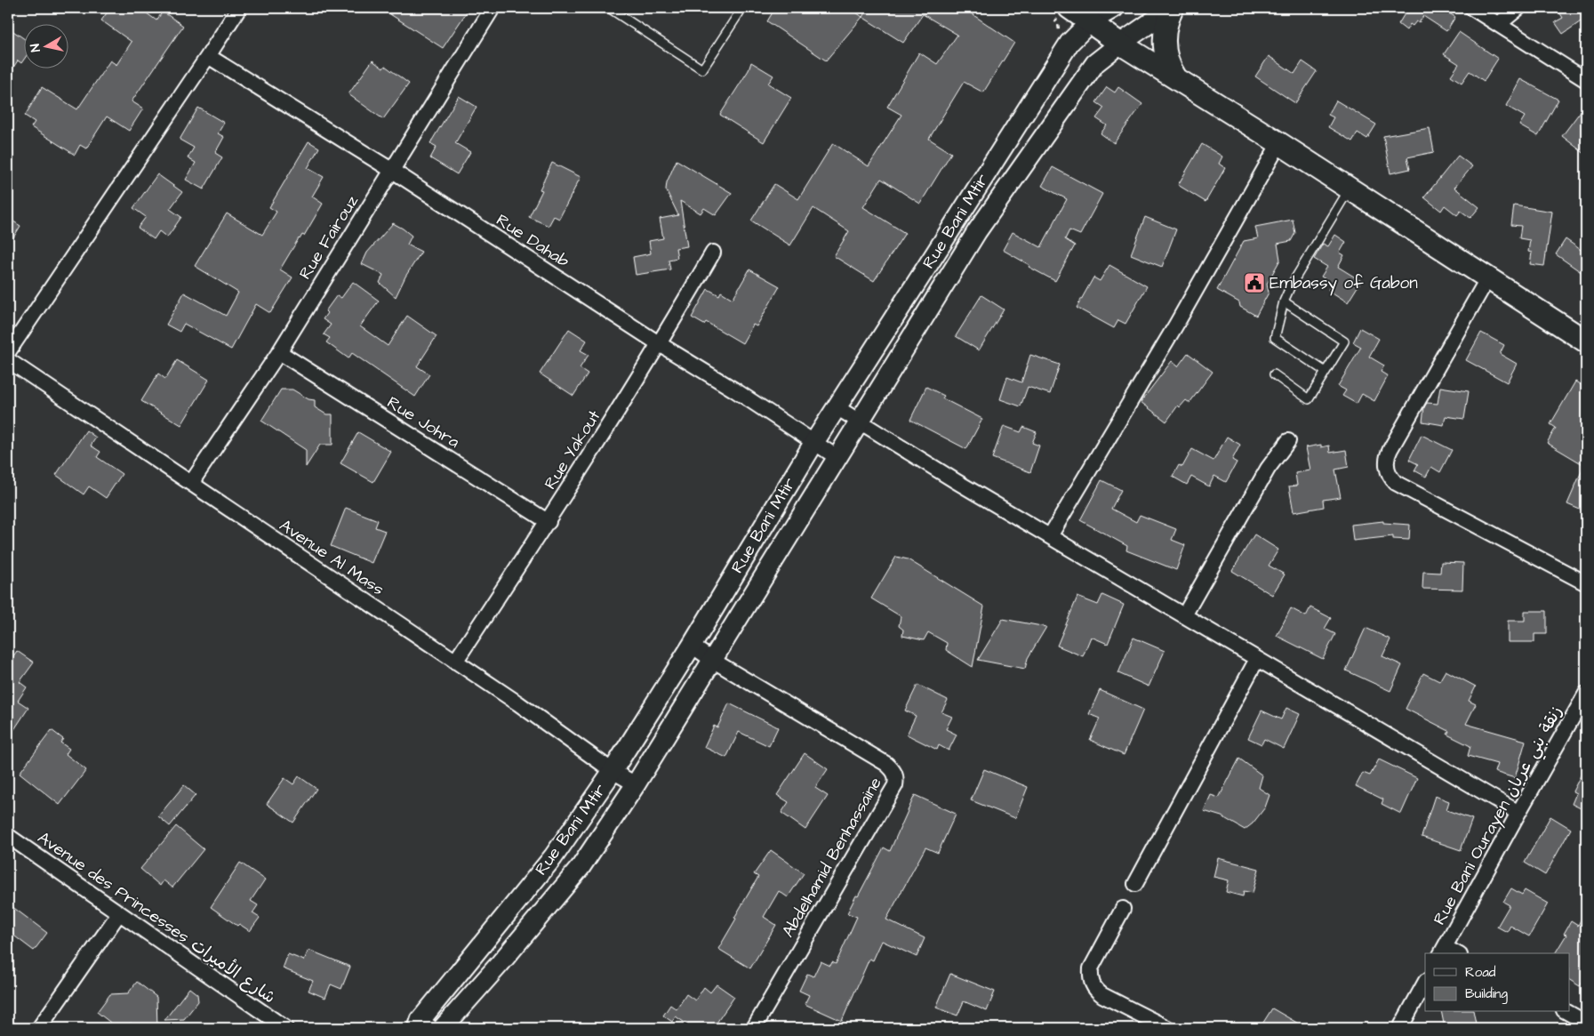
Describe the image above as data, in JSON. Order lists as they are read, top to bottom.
{
  "streets": {
    "street": [
      "Rue Bani Mtir",
      "Rue Fairouz",
      "Rue Dahab",
      "Rue Johra",
      "Rue Yakout",
      "Avenue Al Mass",
      "Rue Bani Ourayen زنقة بني عريان",
      "Abdelhamid Benhassaine",
      "Avenue des Princesses شارع الأميرات"
    ]
  },
  "crossings": [
    ["Rue Bani Mtir", "Rue Dahab"],
    ["Rue Bani Mtir", "Avenue Al Mass"],
    ["Rue Bani Mtir", "Abdelhamid Benhassaine"],
    ["Rue Fairouz", "Rue Dahab"],
    ["Rue Fairouz", "Rue Johra"],
    ["Rue Fairouz", "Avenue Al Mass"],
    ["Rue Dahab", "Rue Yakout"],
    ["Rue Johra", "Rue Yakout"],
    ["Rue Yakout", "Avenue Al Mass"]
  ],
  "places": {
    "public building": ["Embassy of Gabon"]
  },
  "legend": ["Road", "Building"],
  "north": "left"
}
